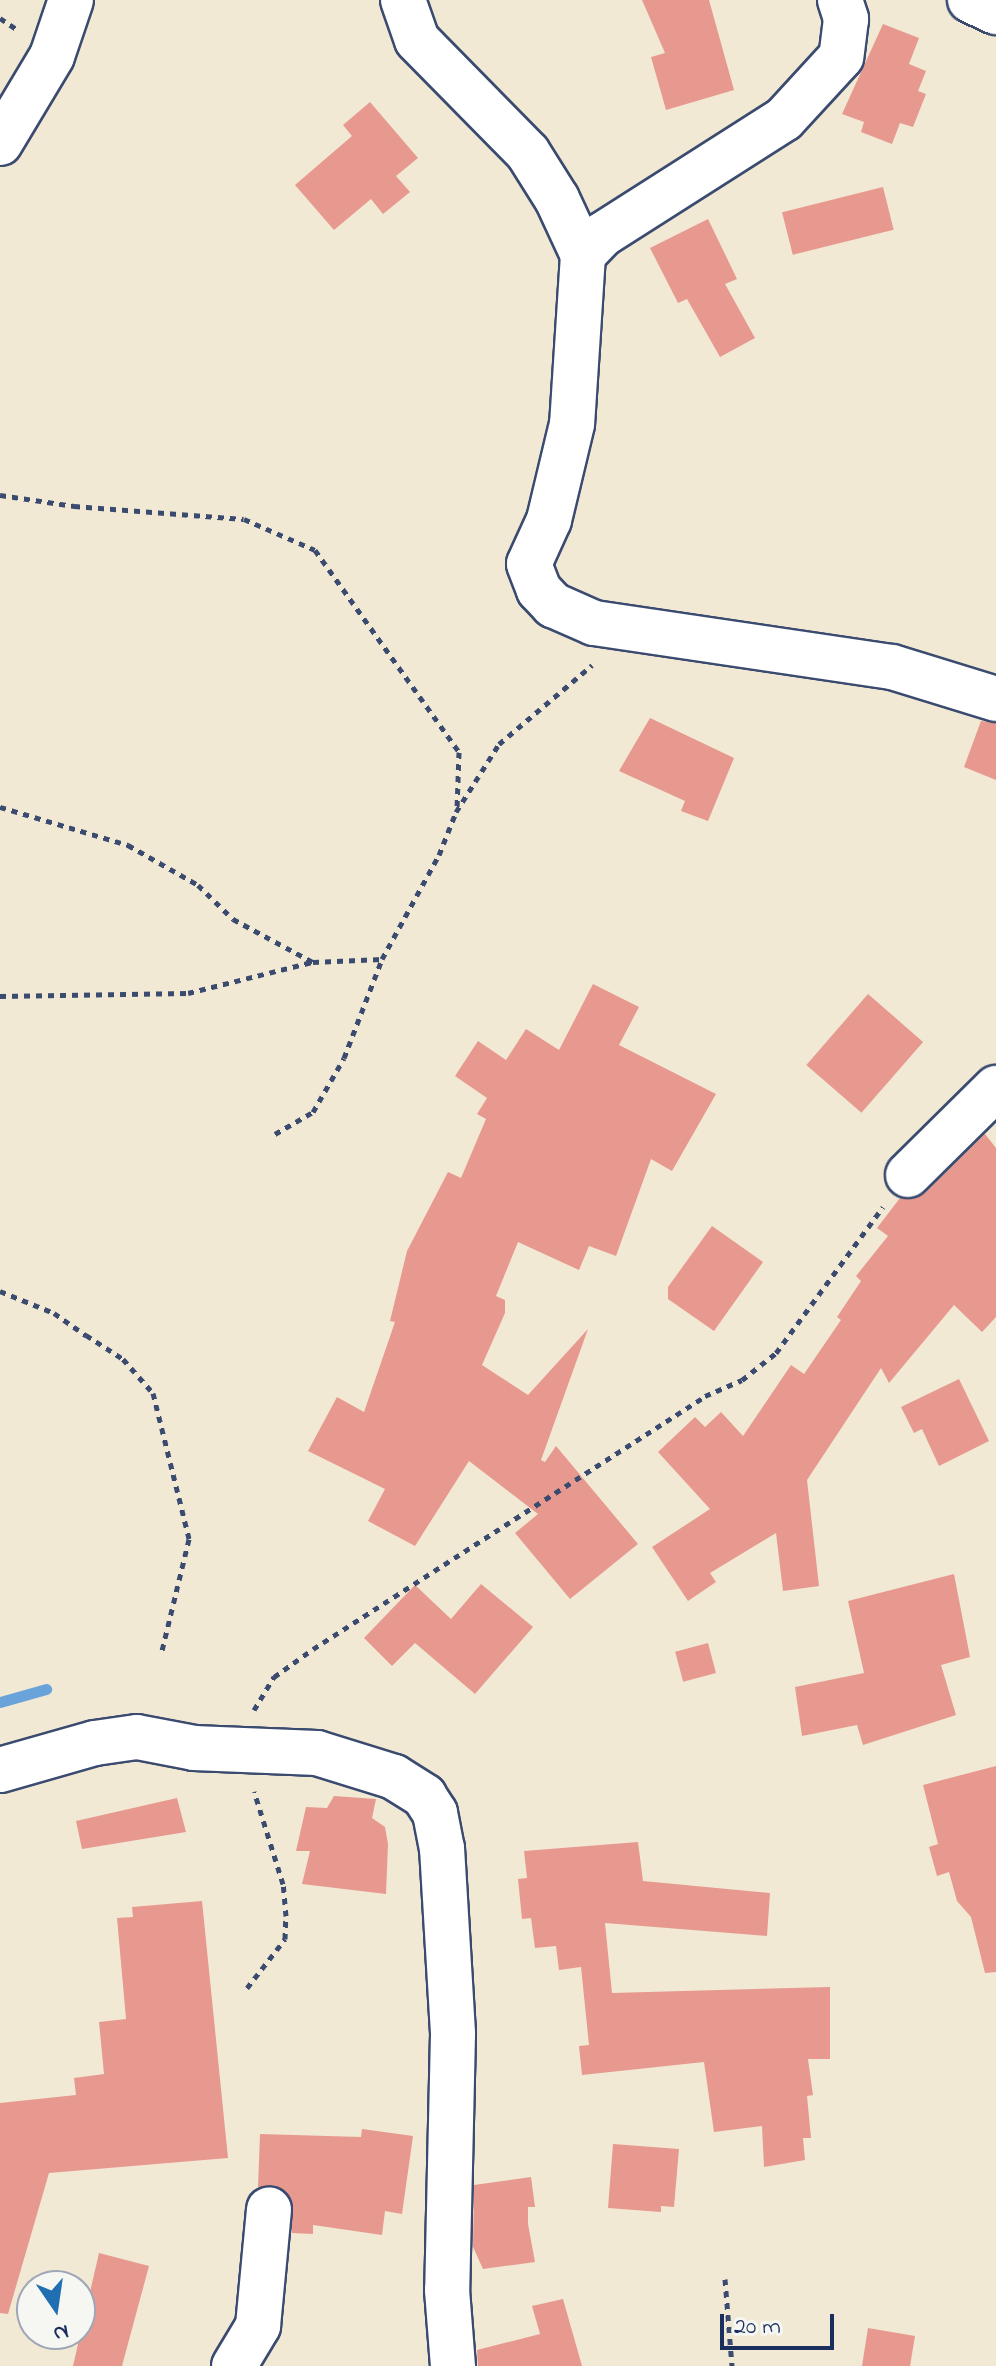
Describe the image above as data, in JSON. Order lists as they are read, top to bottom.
{
  "scale_bar": "20 m",
  "north": "bottom"
}
